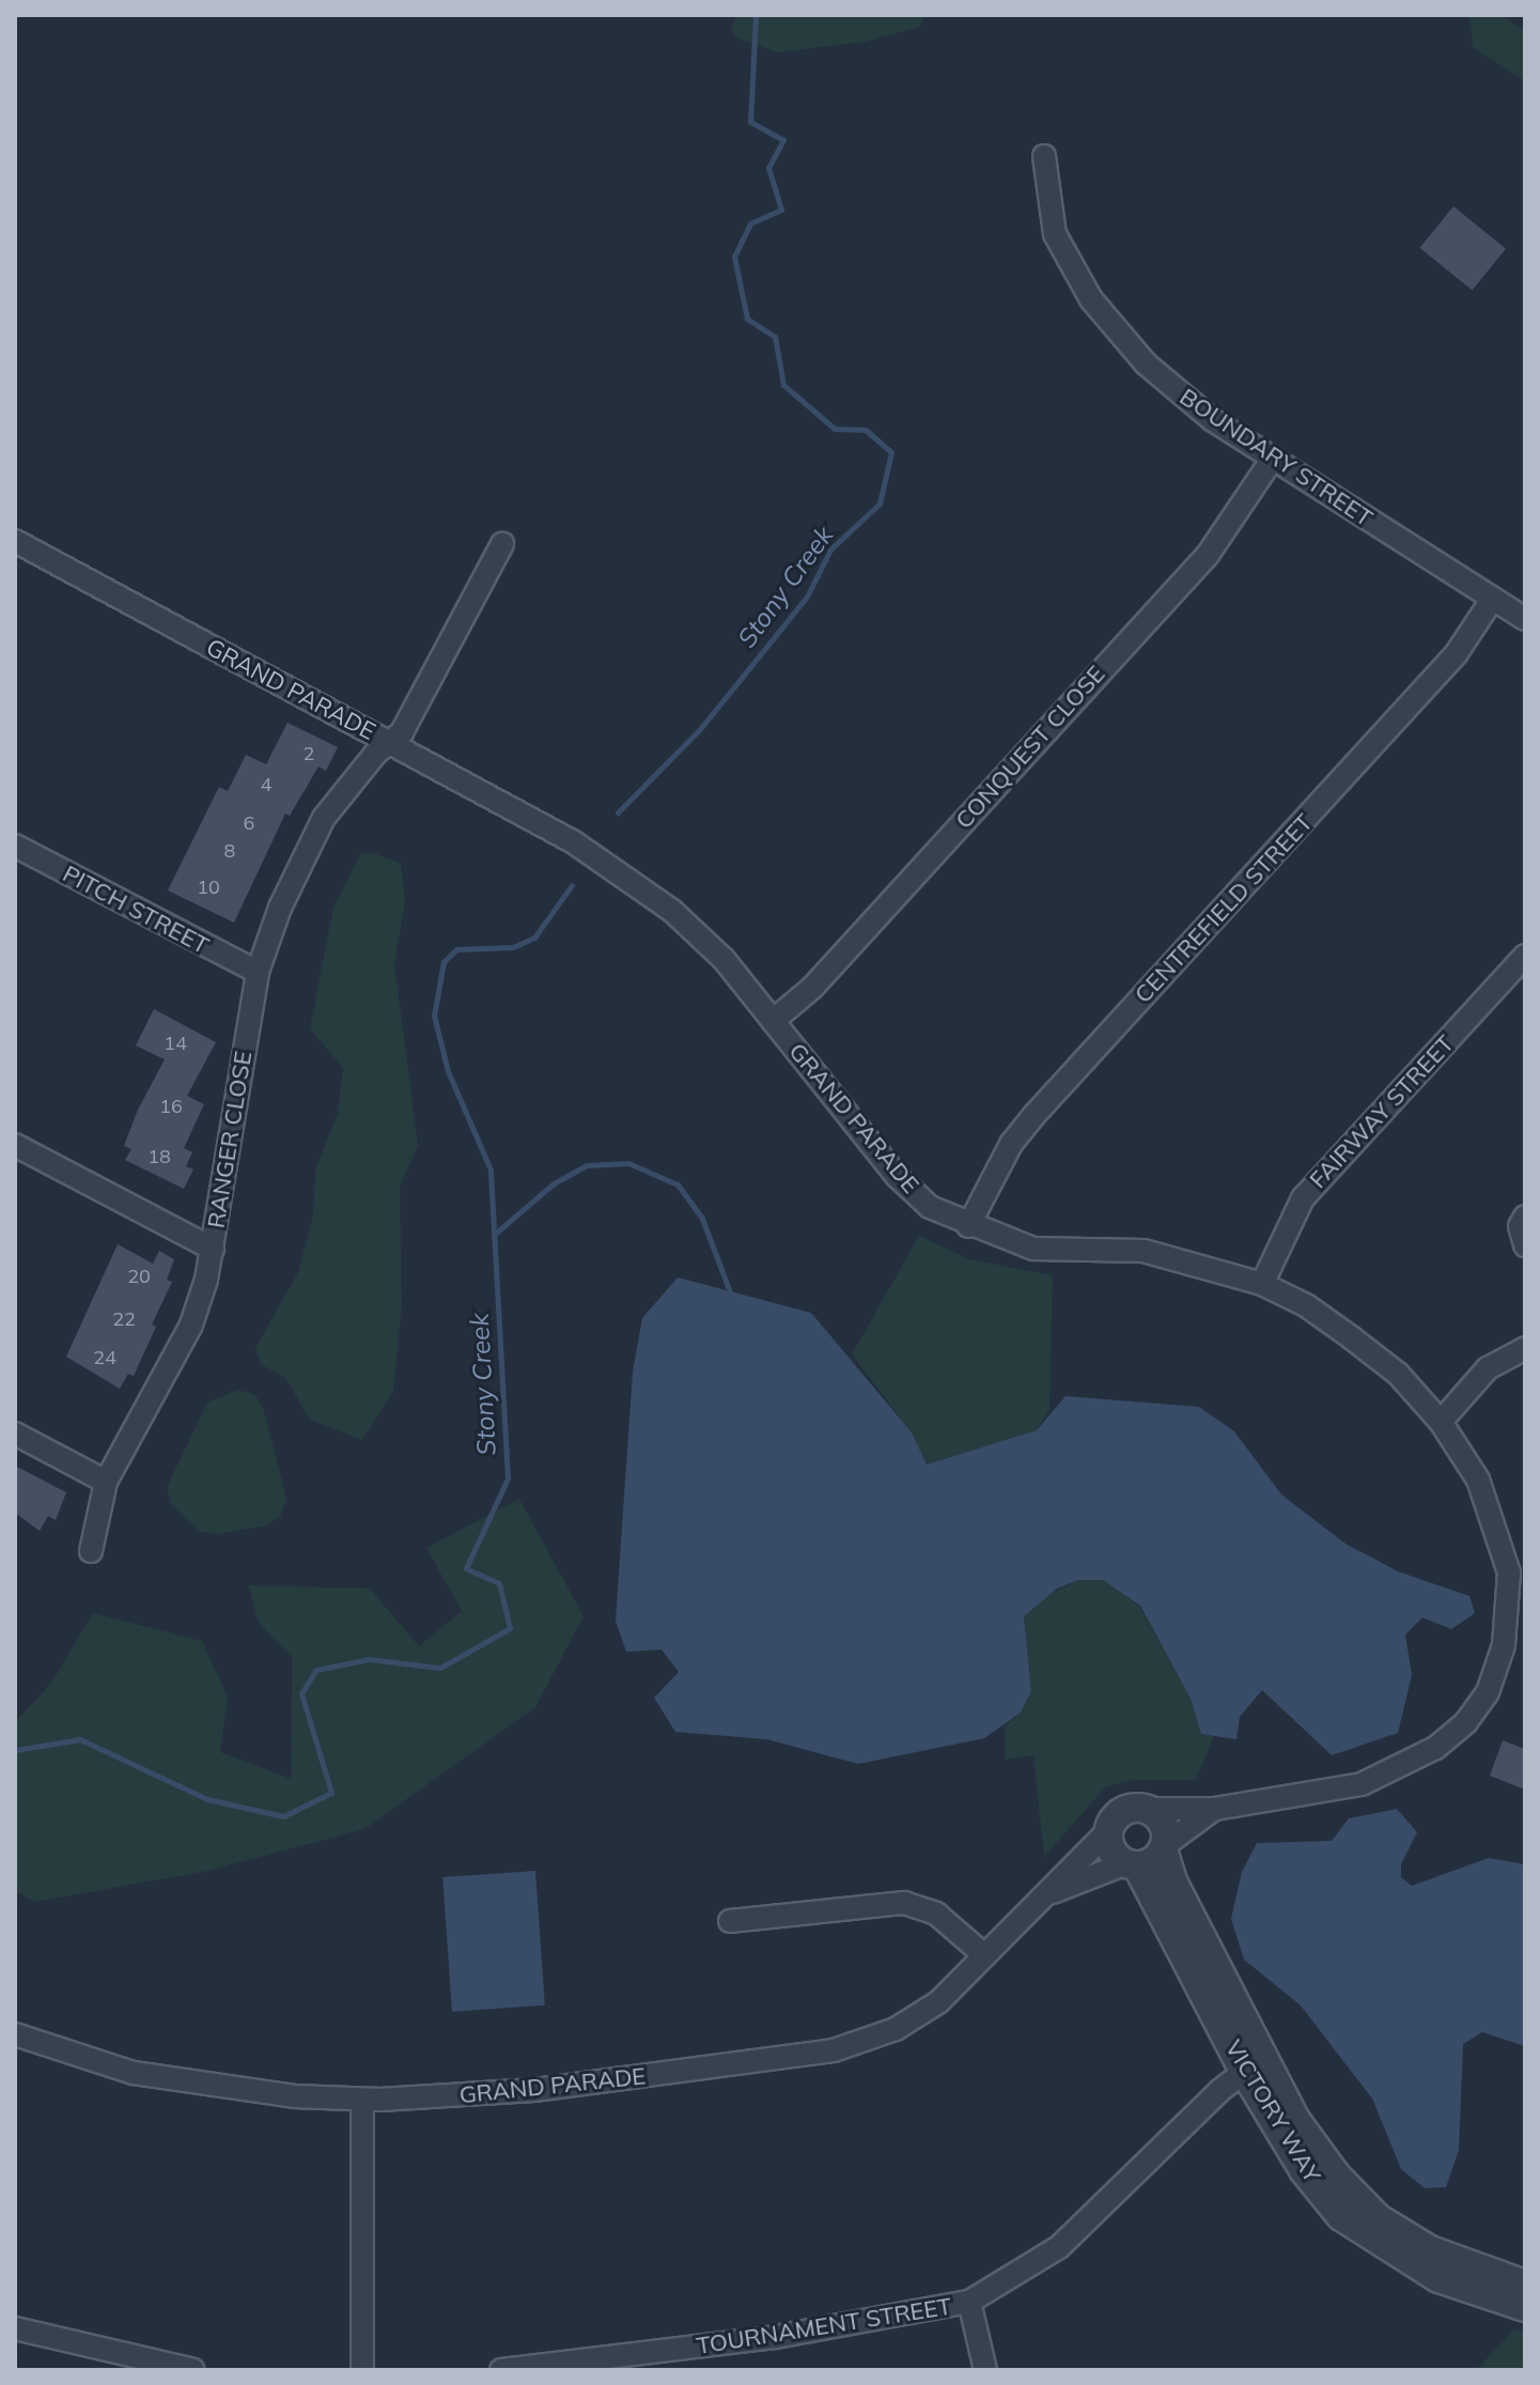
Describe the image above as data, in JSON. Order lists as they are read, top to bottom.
{
  "streets": {
    "street": [
      "BOUNDARY STREET",
      "GRAND PARADE",
      "CONQUEST CLOSE",
      "CENTREFIELD STREET",
      "PITCH STREET",
      "FAIRWAY STREET",
      "RANGER CLOSE",
      "VICTORY WAY",
      "TOURNAMENT STREET"
    ]
  },
  "crossings": [
    ["BOUNDARY STREET", "CONQUEST CLOSE"],
    ["BOUNDARY STREET", "CENTREFIELD STREET"],
    ["GRAND PARADE", "CONQUEST CLOSE"],
    ["GRAND PARADE", "CENTREFIELD STREET"],
    ["GRAND PARADE", "FAIRWAY STREET"],
    ["GRAND PARADE", "RANGER CLOSE"],
    ["GRAND PARADE", "VICTORY WAY"],
    ["PITCH STREET", "RANGER CLOSE"],
    ["VICTORY WAY", "TOURNAMENT STREET"]
  ],
  "water": ["Stony Creek"],
  "house_numbers": [
    "2",
    "4",
    "6",
    "8",
    "10",
    "14",
    "16",
    "18",
    "20",
    "22",
    "24"
  ]
}
